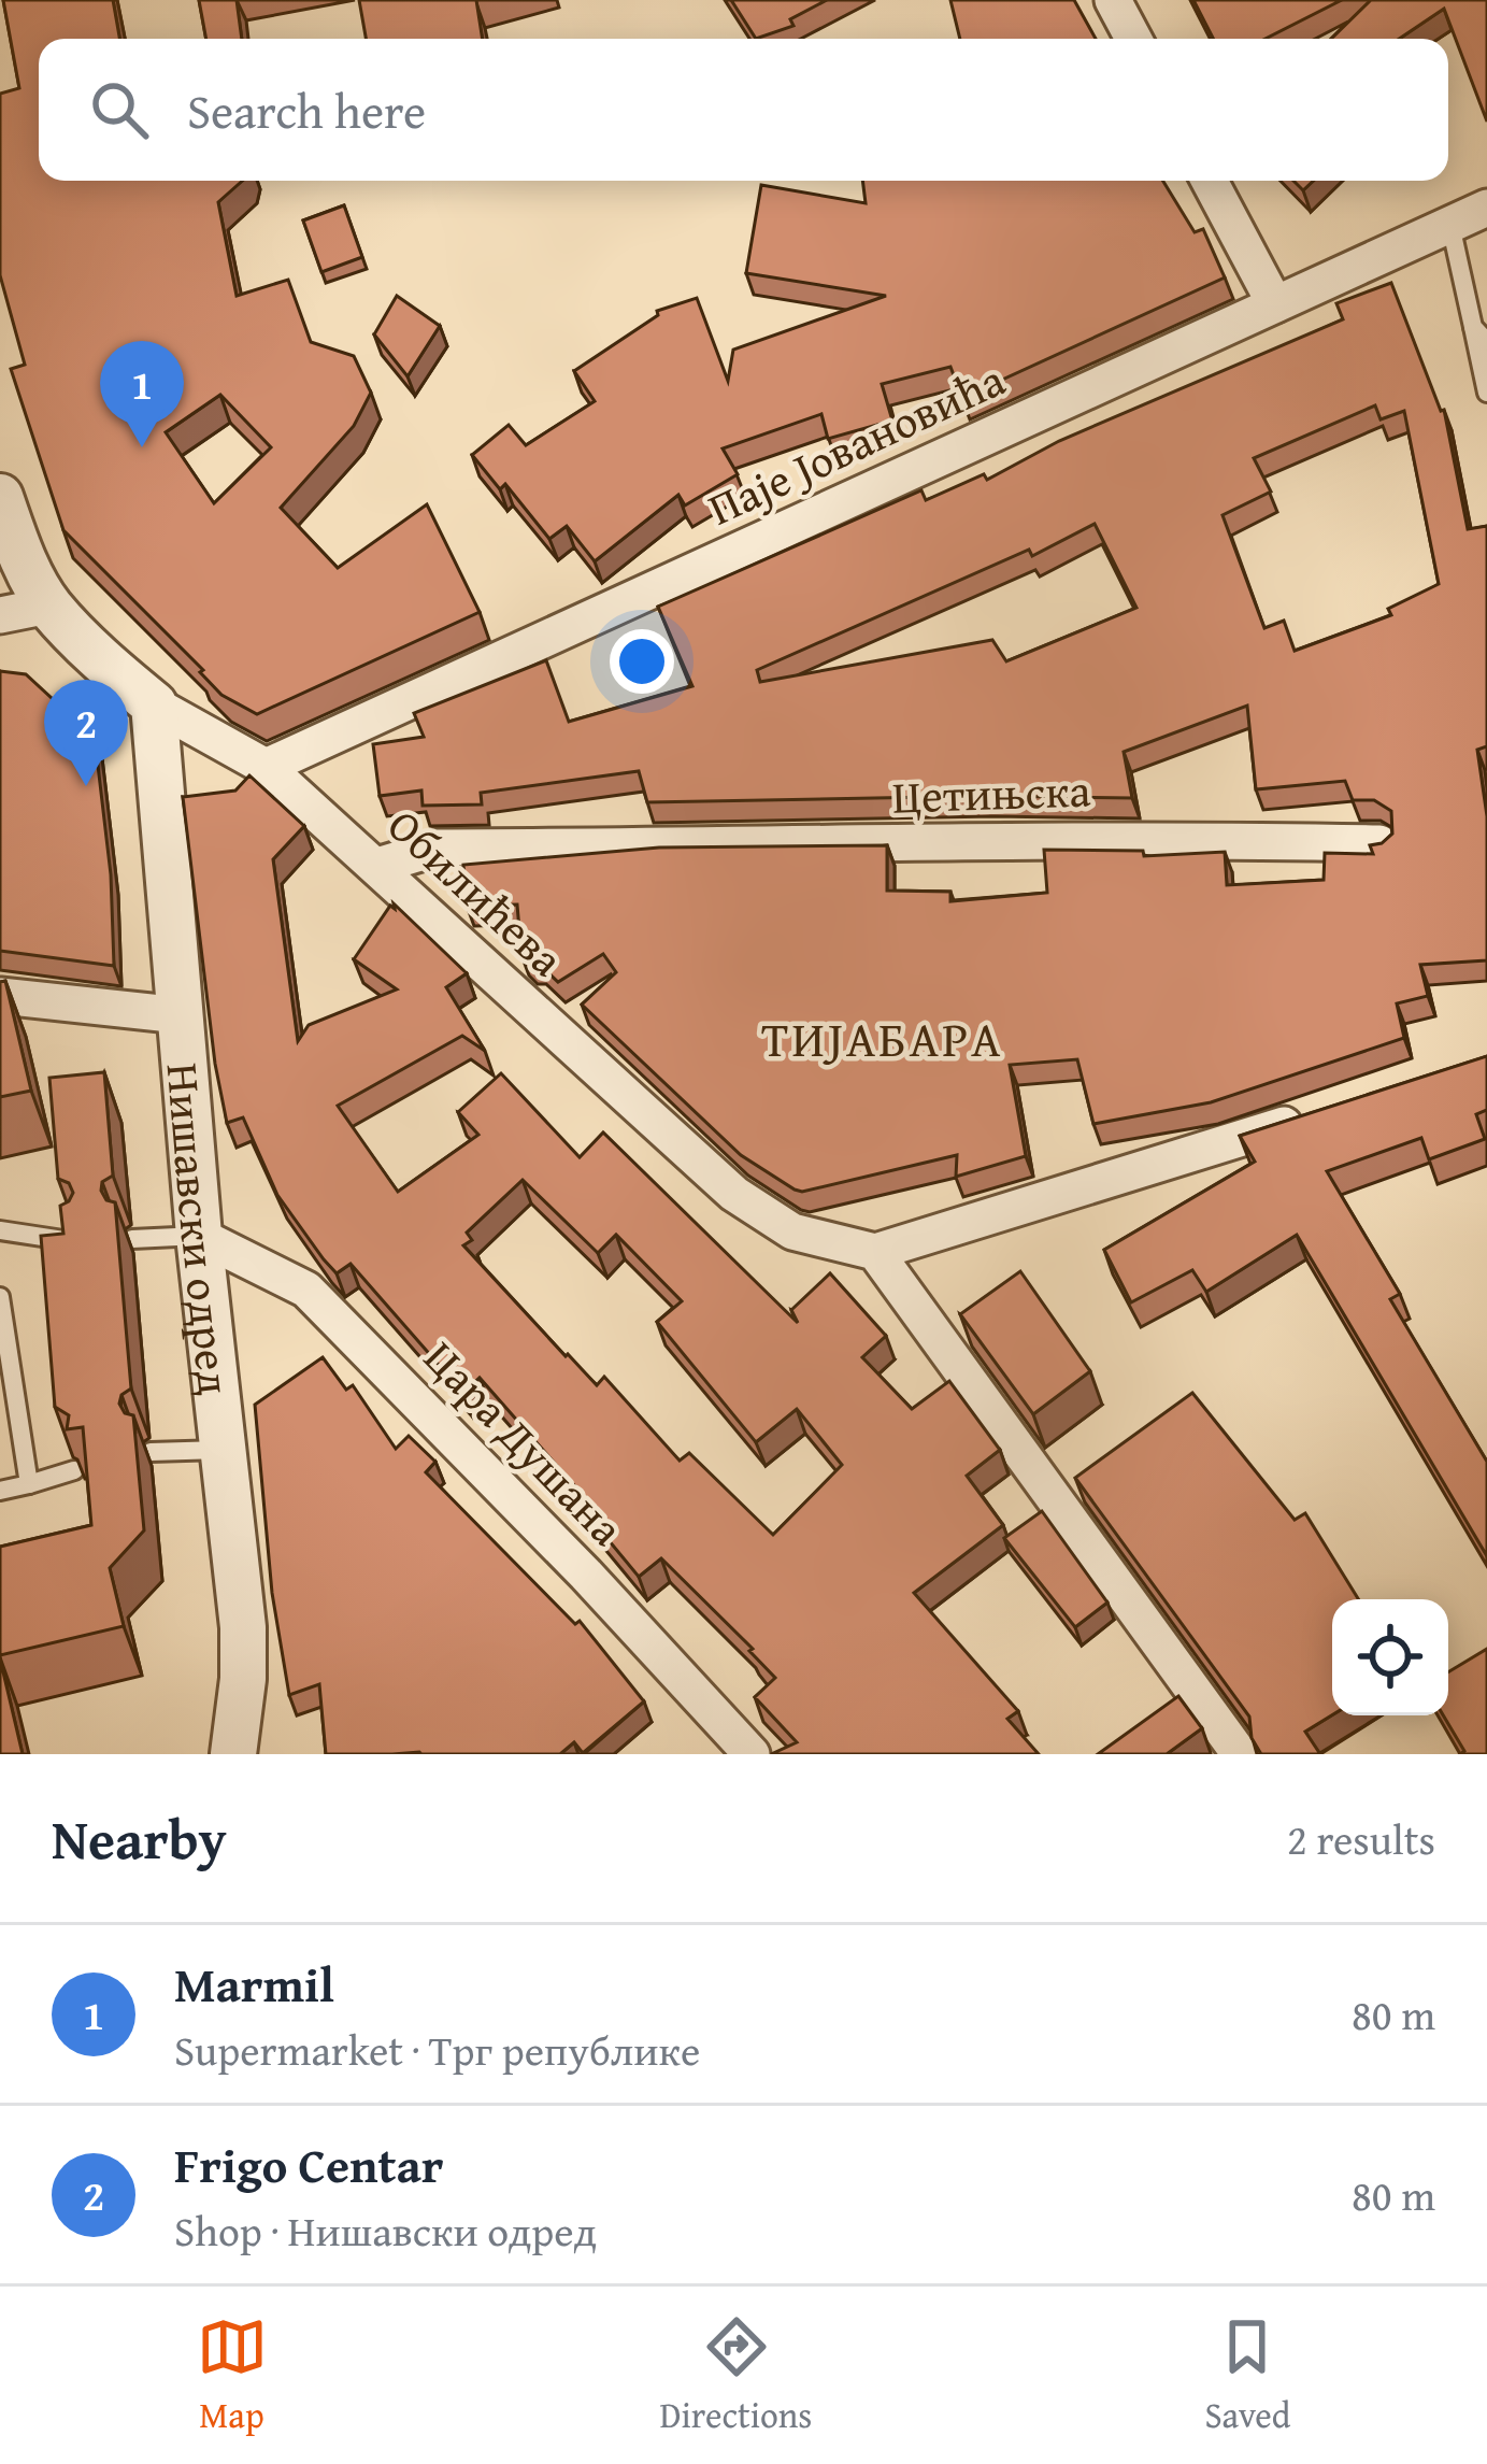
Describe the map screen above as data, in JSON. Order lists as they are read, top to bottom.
{
  "streets": {
    "street": [
      "Паје Јовановића",
      "Цетињска",
      "Обилићева",
      "Нишавски одред",
      "Цара Душана"
    ]
  },
  "crossings": [
    ["Паје Јовановића", "Обилићева"],
    ["Цетињска", "Обилићева"],
    ["Обилићева", "Нишавски одред"],
    ["Нишавски одред", "Цара Душана"]
  ],
  "districts": ["ТИЈАБАРА"],
  "page": {
    "search": "Search here",
    "pins": ["1", "2"],
    "heading": ["Nearby", "2 results"],
    "list": [
      {
        "mark": "1",
        "name": "Marmil",
        "note": "Supermarket · Трг републике",
        "value": "80 m"
      },
      {
        "mark": "2",
        "name": "Frigo Centar",
        "note": "Shop · Нишавски одред",
        "value": "80 m"
      }
    ],
    "nav": ["Map", "Directions", "Saved"]
  }
}
